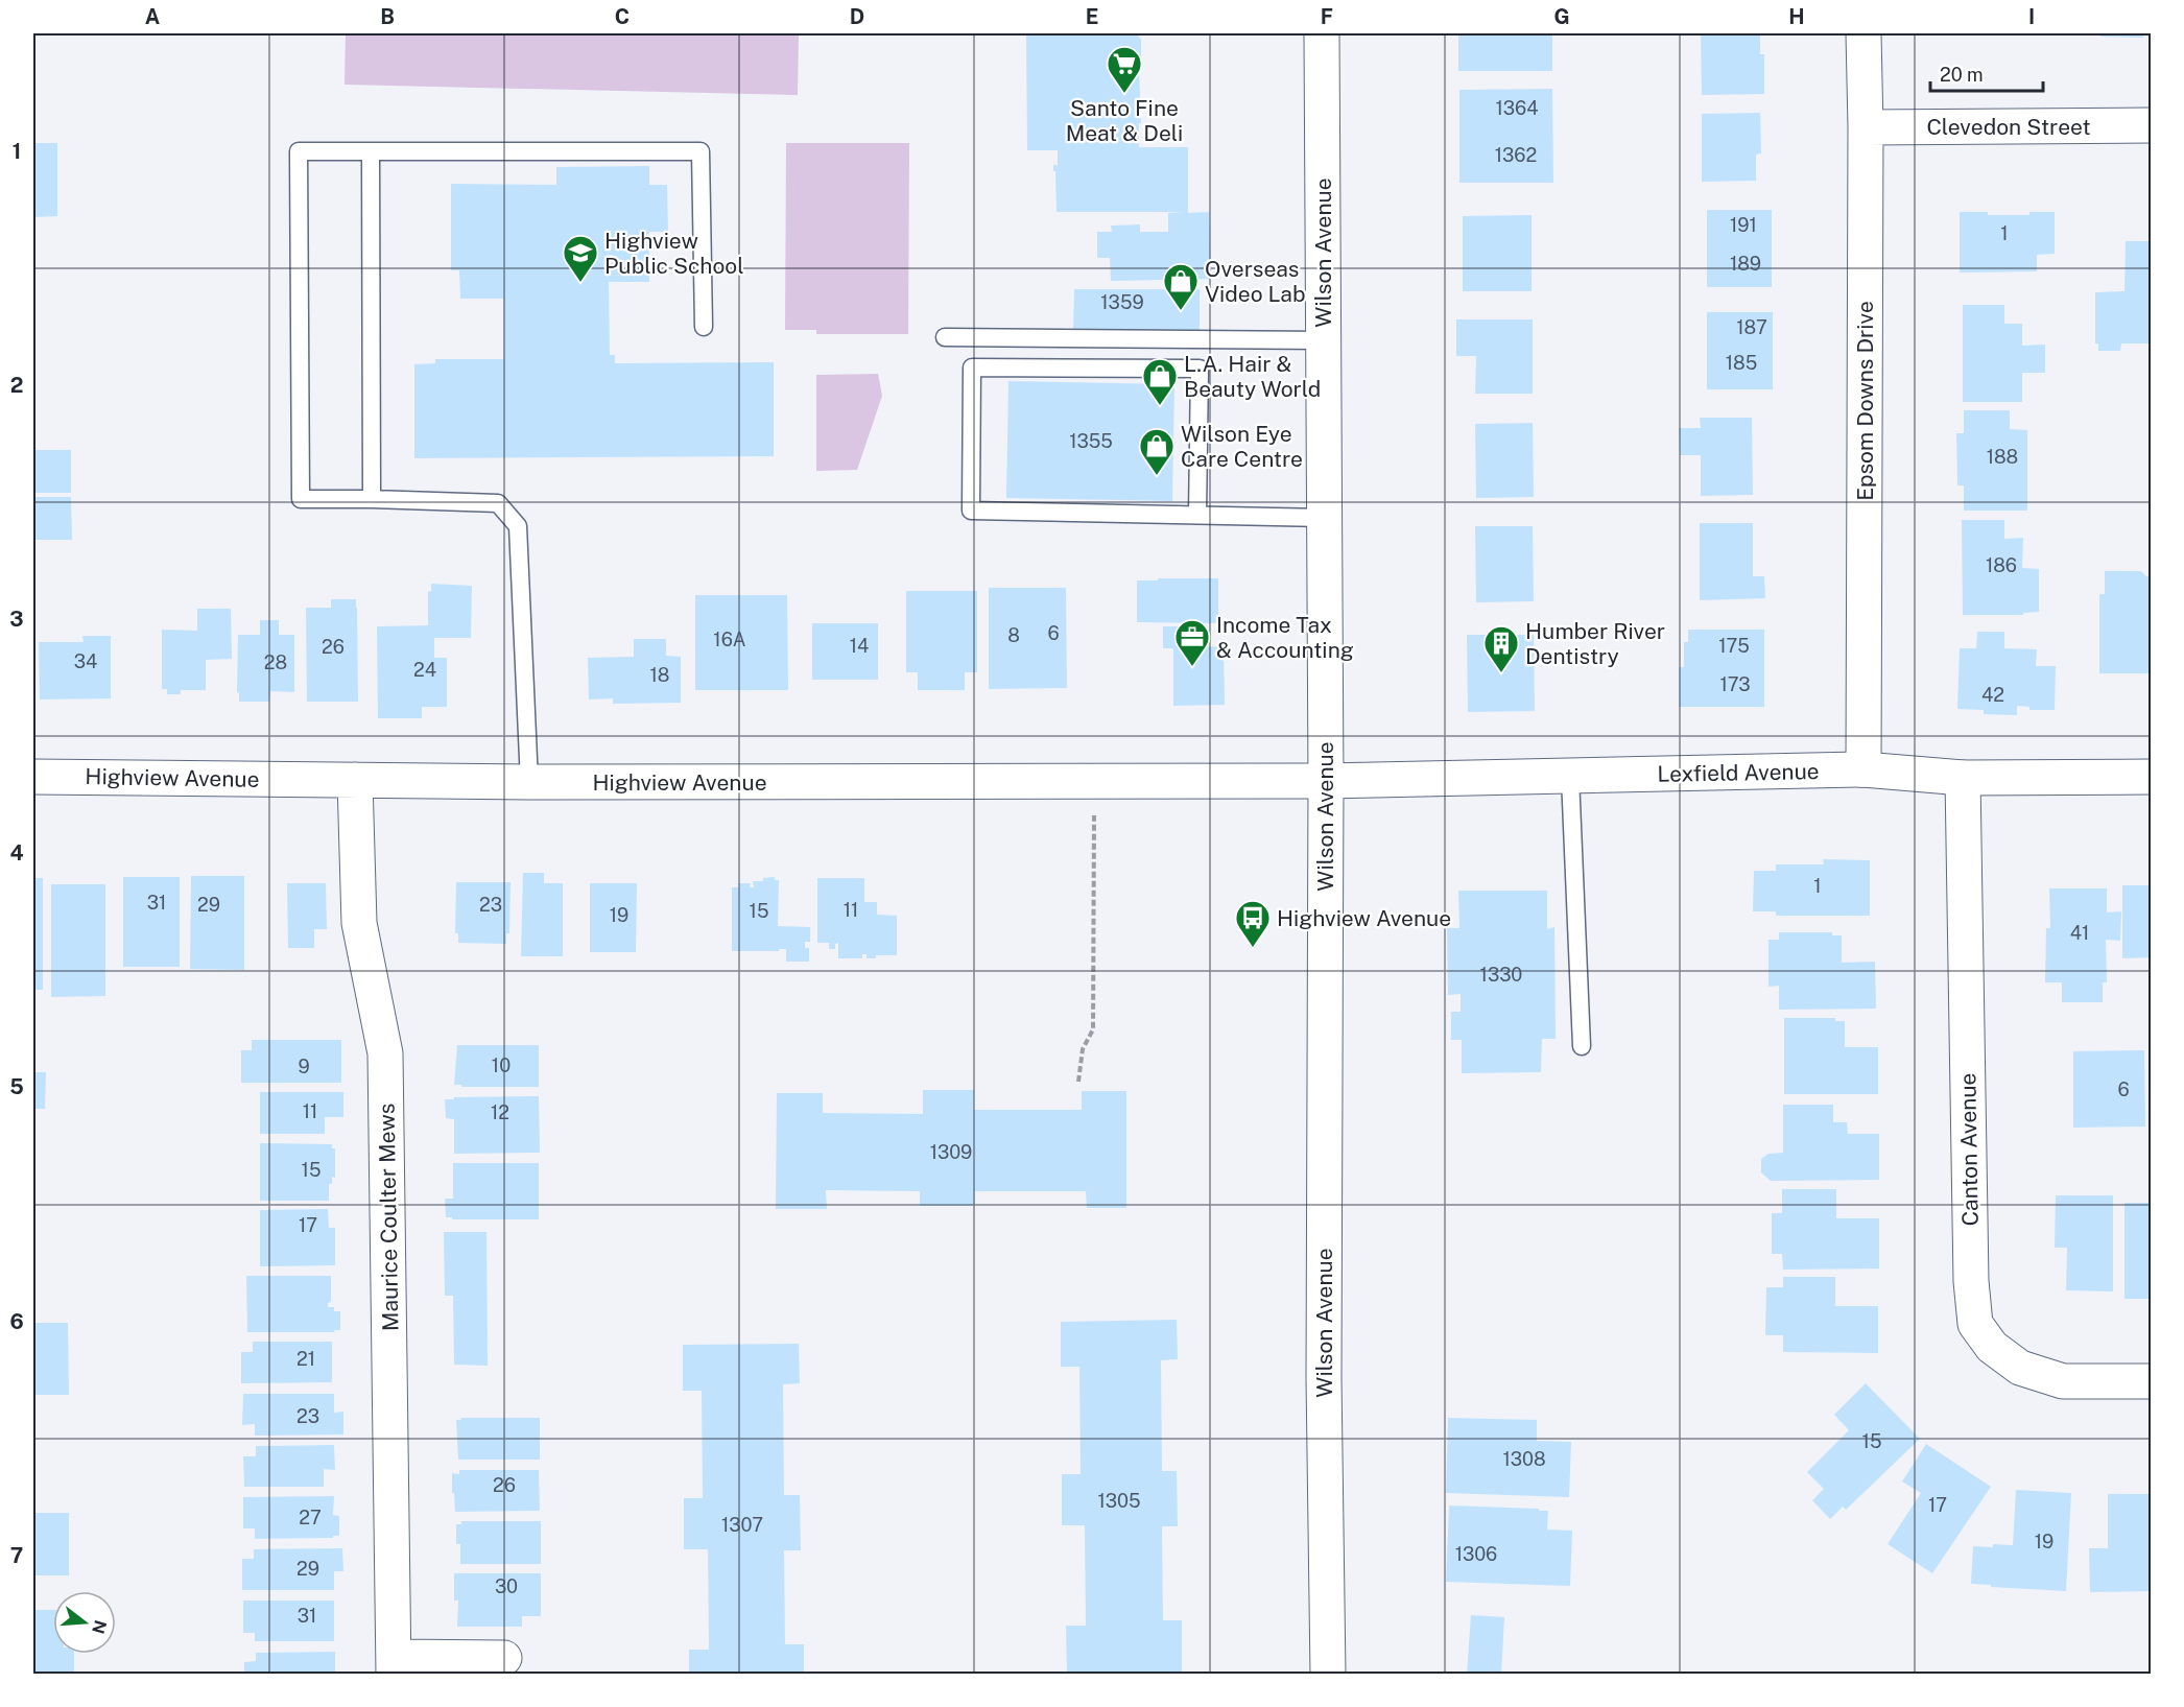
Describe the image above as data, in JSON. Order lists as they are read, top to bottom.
{
  "streets": {
    "street": [
      "Clevedon Street",
      "Wilson Avenue",
      "Epsom Downs Drive",
      "Lexfield Avenue",
      "Highview Avenue",
      "Canton Avenue",
      "Maurice Coulter Mews"
    ]
  },
  "crossings": [
    ["Clevedon Street", "Epsom Downs Drive"],
    ["Wilson Avenue", "Lexfield Avenue"],
    ["Wilson Avenue", "Highview Avenue"],
    ["Epsom Downs Drive", "Lexfield Avenue"],
    ["Lexfield Avenue", "Highview Avenue"],
    ["Lexfield Avenue", "Canton Avenue"],
    ["Highview Avenue", "Maurice Coulter Mews"]
  ],
  "places": {
    "supermarket": ["Santo Fine Meat & Deli"],
    "school or university": ["Highview Public School"],
    "shop": ["Overseas Video Lab", "L.A. Hair & Beauty World", "Wilson Eye Care Centre"],
    "office": ["Income Tax & Accounting"],
    "building": ["Humber River Dentistry"],
    "bus stop": ["Highview Avenue"]
  },
  "house_numbers": [
    "1364",
    "1362",
    "191",
    "1",
    "189",
    "1359",
    "187",
    "185",
    "1355",
    "188",
    "186",
    "6",
    "8",
    "16A",
    "14",
    "175",
    "26",
    "34",
    "28",
    "24",
    "18",
    "173",
    "42",
    "1",
    "31",
    "29",
    "23",
    "11",
    "15",
    "19",
    "41",
    "1330",
    "10",
    "9",
    "6",
    "11",
    "12",
    "1309",
    "15",
    "17",
    "21",
    "23",
    "15",
    "1308",
    "26",
    "1305",
    "17",
    "27",
    "1307",
    "19",
    "1306",
    "29",
    "30",
    "31"
  ],
  "scale_bar": "20 m",
  "north": "right",
  "grid": {
    "columns": [
      "A",
      "B",
      "C",
      "D",
      "E",
      "F",
      "G",
      "H",
      "I"
    ],
    "rows": [
      "1",
      "2",
      "3",
      "4",
      "5",
      "6",
      "7"
    ]
  }
}
